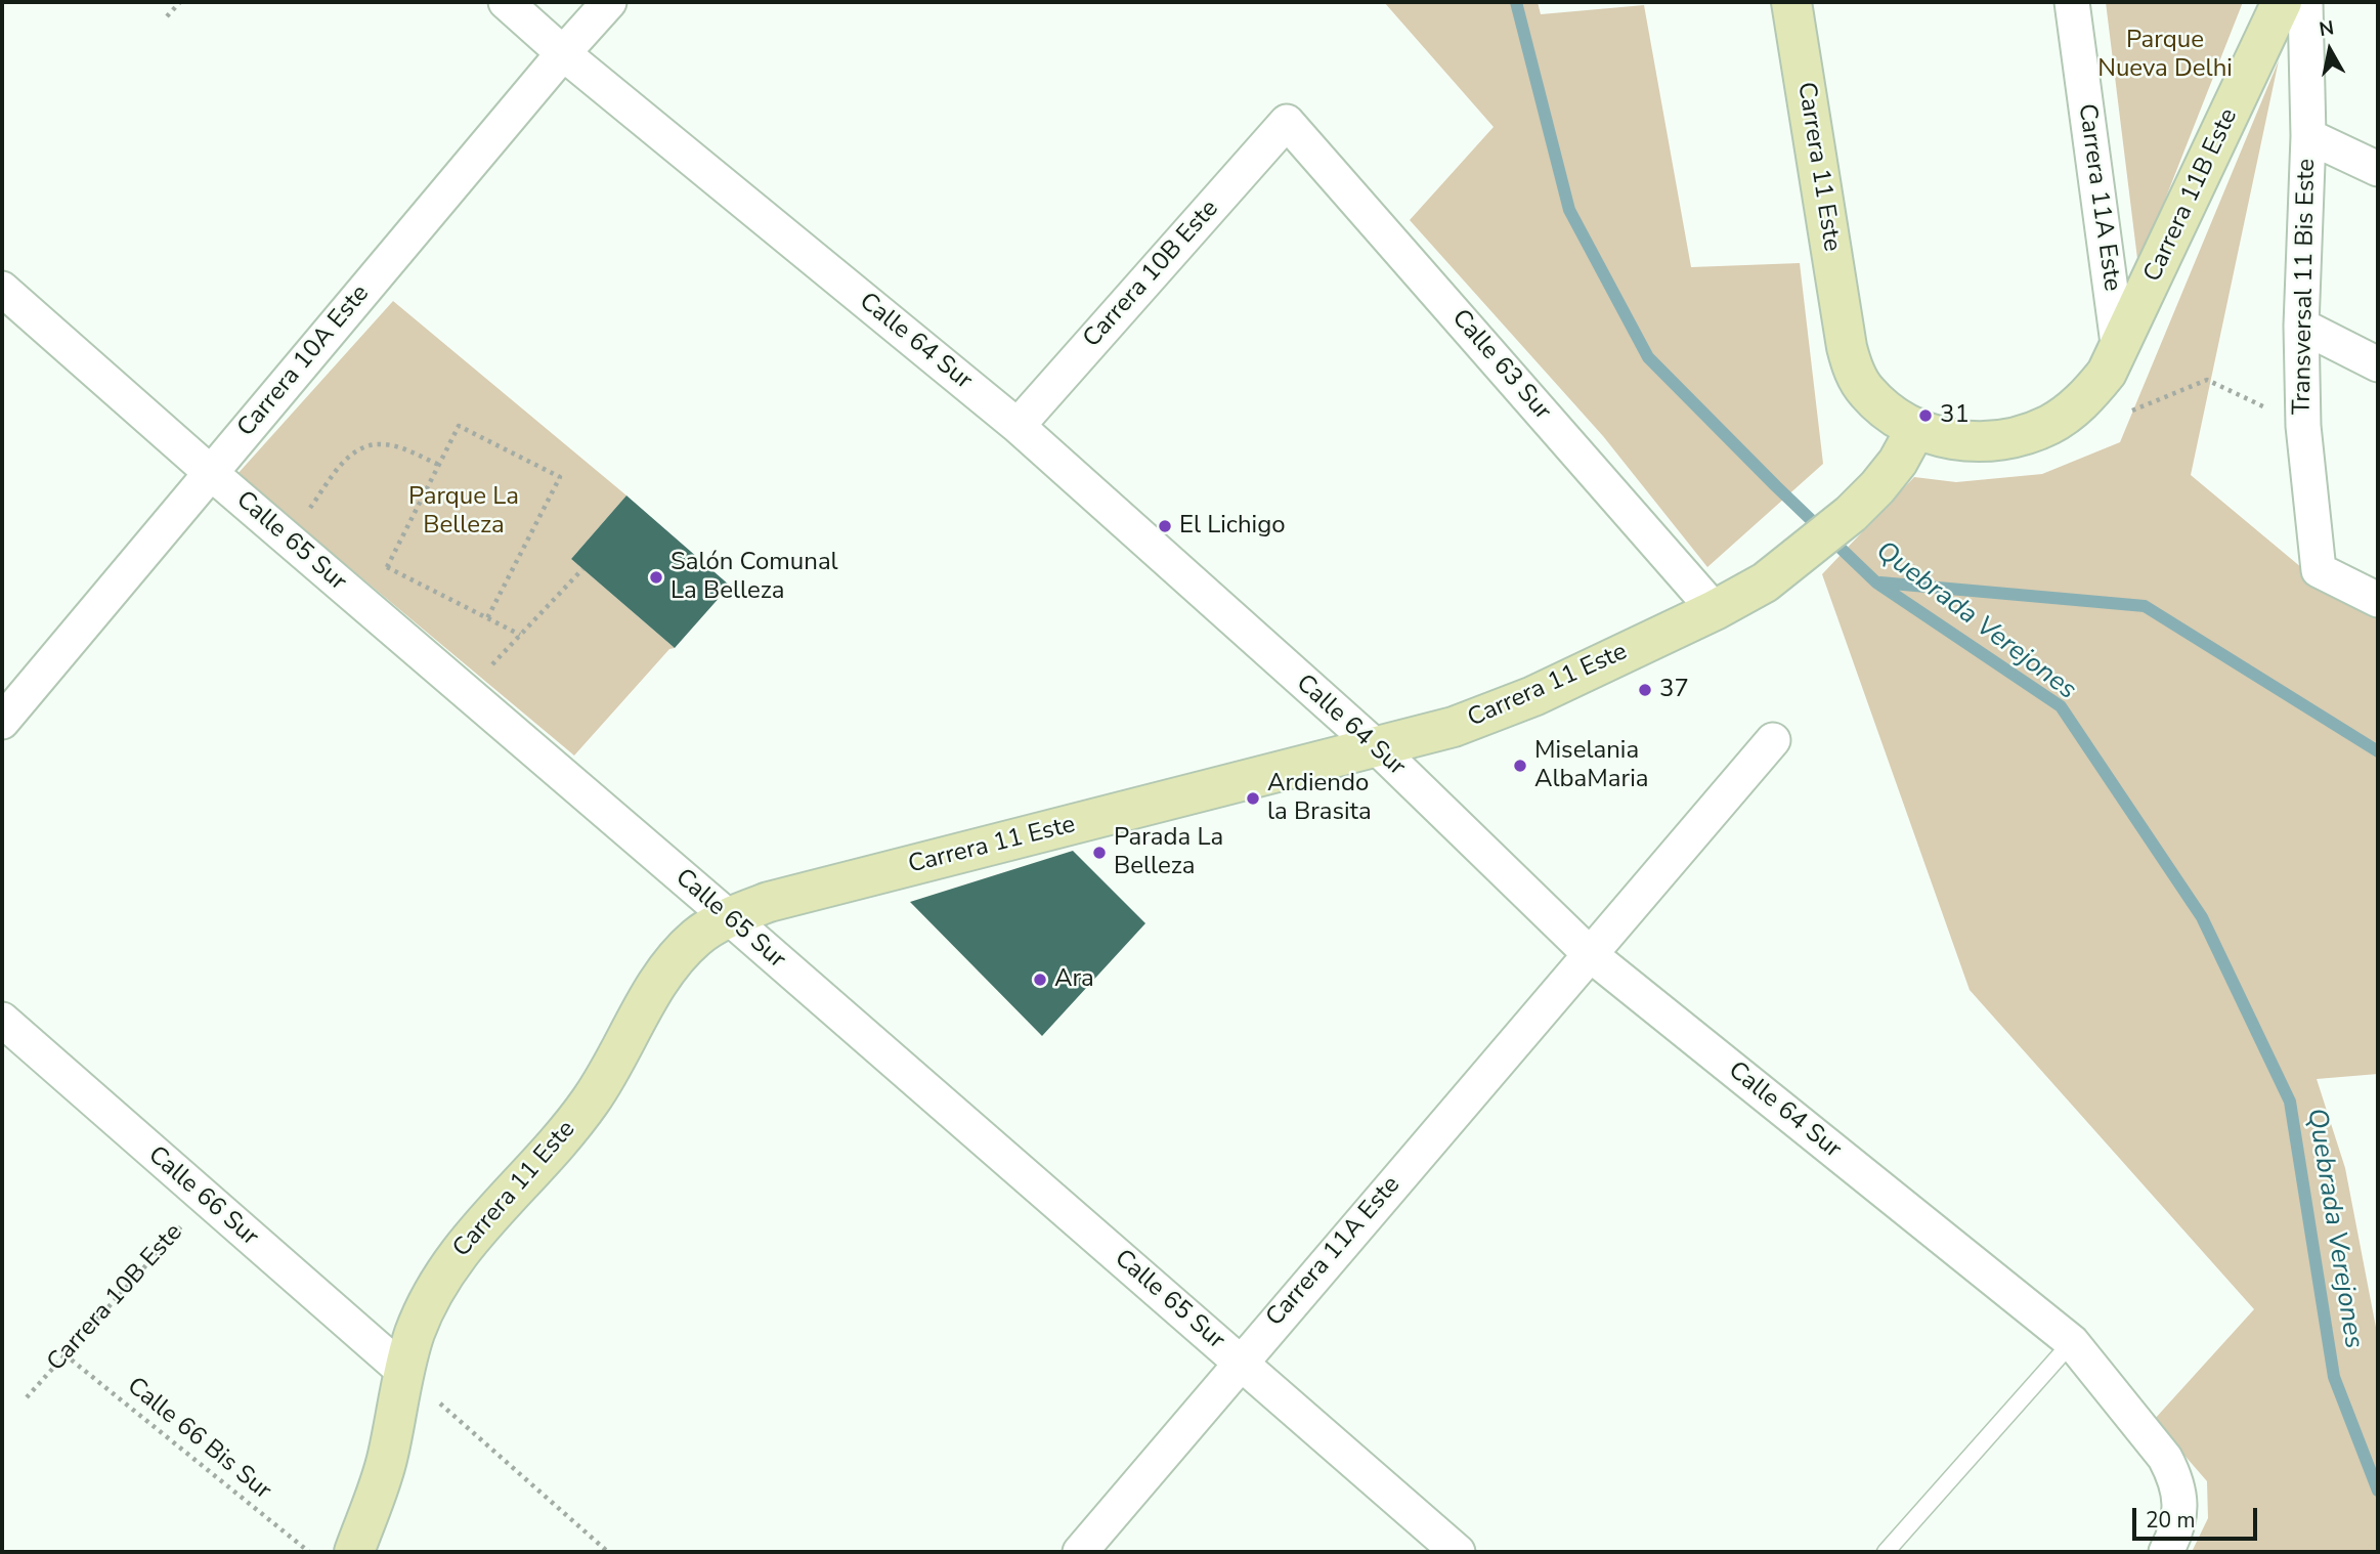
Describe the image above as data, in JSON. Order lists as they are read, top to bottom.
{
  "streets": {
    "street": [
      "Carrera 11 Este",
      "Carrera 11B Este",
      "Carrera 11A Este",
      "Carrera 10B Este",
      "Transversal 11 Bis Este",
      "Calle 64 Sur",
      "Carrera 10A Este",
      "Calle 63 Sur",
      "Calle 65 Sur",
      "Calle 66 Sur"
    ],
    "path": ["Calle 66 Bis Sur"]
  },
  "crossings": [
    ["Carrera 11 Este", "Carrera 11B Este"],
    ["Carrera 11 Este", "Calle 64 Sur"],
    ["Carrera 11 Este", "Calle 63 Sur"],
    ["Carrera 11 Este", "Calle 65 Sur"],
    ["Carrera 11 Este", "Calle 66 Sur"],
    ["Carrera 11B Este", "Carrera 11A Este"],
    ["Carrera 11A Este", "Calle 64 Sur"],
    ["Carrera 11A Este", "Calle 65 Sur"],
    ["Carrera 10B Este", "Calle 64 Sur"],
    ["Carrera 10B Este", "Calle 63 Sur"],
    ["Carrera 10B Este", "Calle 66 Sur"],
    ["Carrera 10B Este", "Calle 66 Bis Sur"],
    ["Calle 64 Sur", "Carrera 10A Este"],
    ["Carrera 10A Este", "Calle 65 Sur"]
  ],
  "water": ["Quebrada Verejones"],
  "parks": ["Parque Nueva Delhi", "Parque La Belleza"],
  "places": [
    "31",
    "El Lichigo",
    "Salón Comunal La Belleza",
    "37",
    "Miselania AlbaMaria",
    "Ardiendo la Brasita",
    "Parada La Belleza",
    "Ara"
  ],
  "scale_bar": "20 m",
  "north": "top"
}
